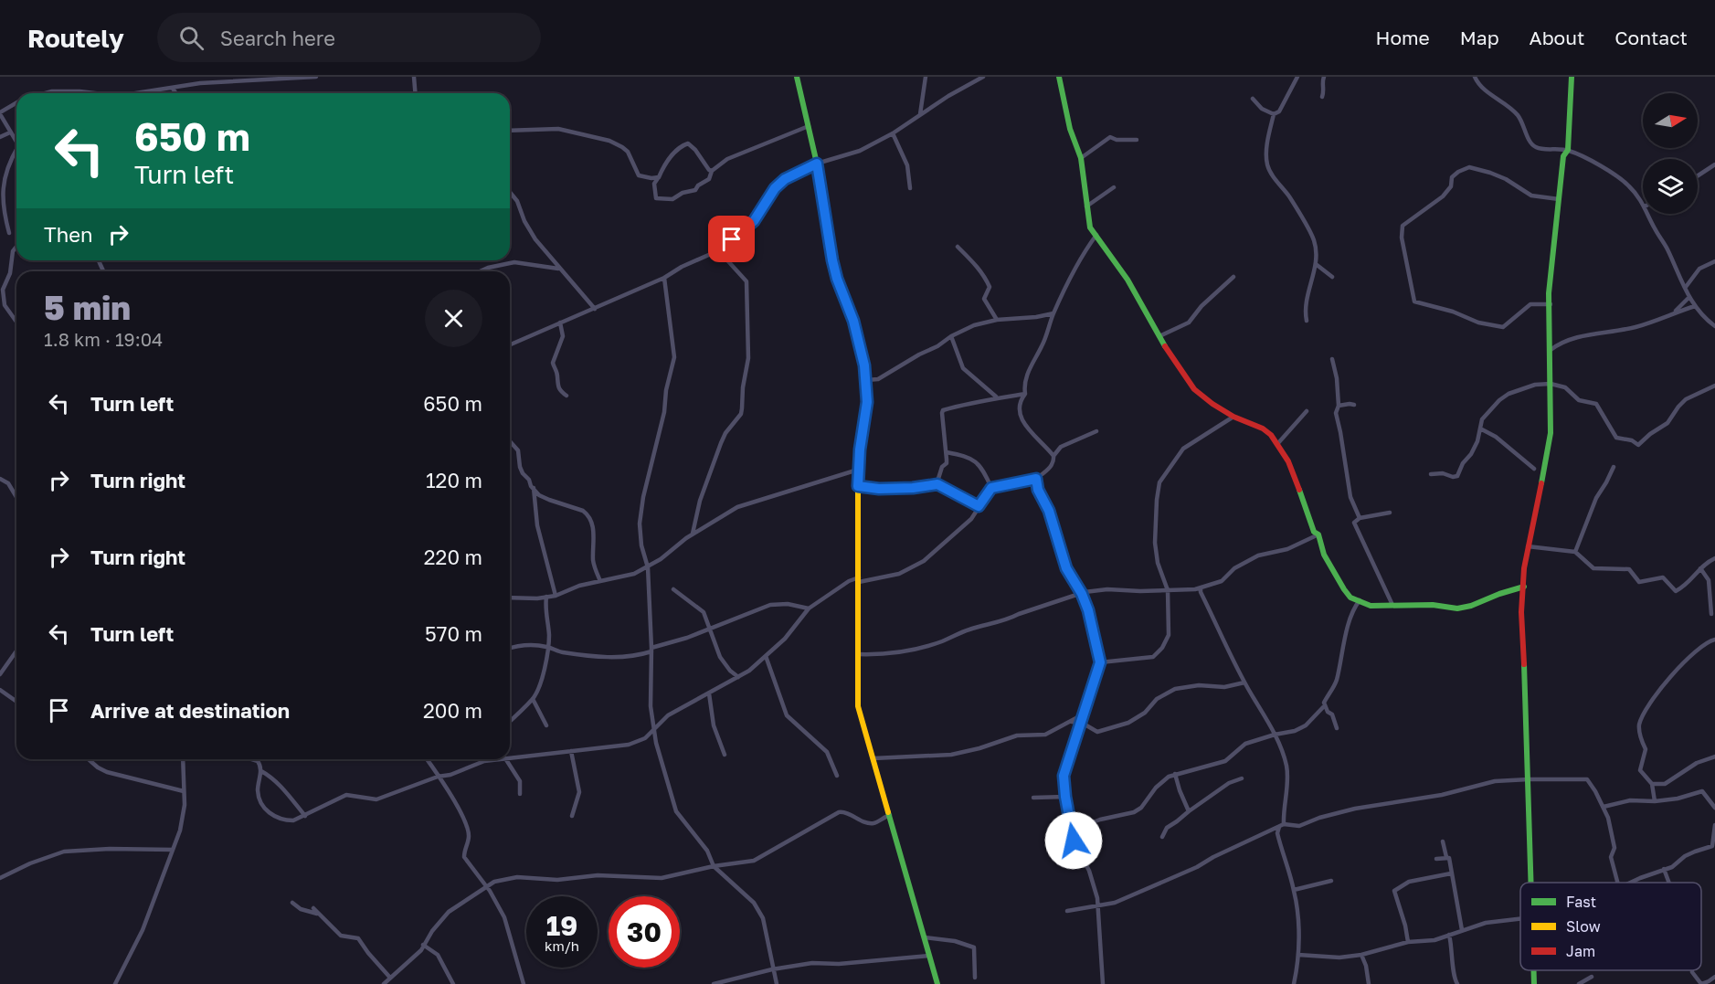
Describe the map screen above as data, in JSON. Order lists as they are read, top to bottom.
{
  "legend": ["Fast", "Slow", "Jam"],
  "north": "right",
  "page": {
    "header": "Routely",
    "search": "Search here",
    "nav": [
      "Home",
      "Map",
      "About",
      "Contact"
    ],
    "turn": ["650 m", "Turn left"],
    "then": "Then",
    "heading": ["5 min", "1.8 km · 19:04"],
    "list": [
      {
        "name": "Turn left",
        "value": "650 m"
      },
      {
        "name": "Turn right",
        "value": "120 m"
      },
      {
        "name": "Turn right",
        "value": "220 m"
      },
      {
        "name": "Turn left",
        "value": "570 m"
      },
      {
        "name": "Arrive at destination",
        "value": "200 m"
      }
    ],
    "speed": "19 km/h",
    "limit": "30"
  }
}
